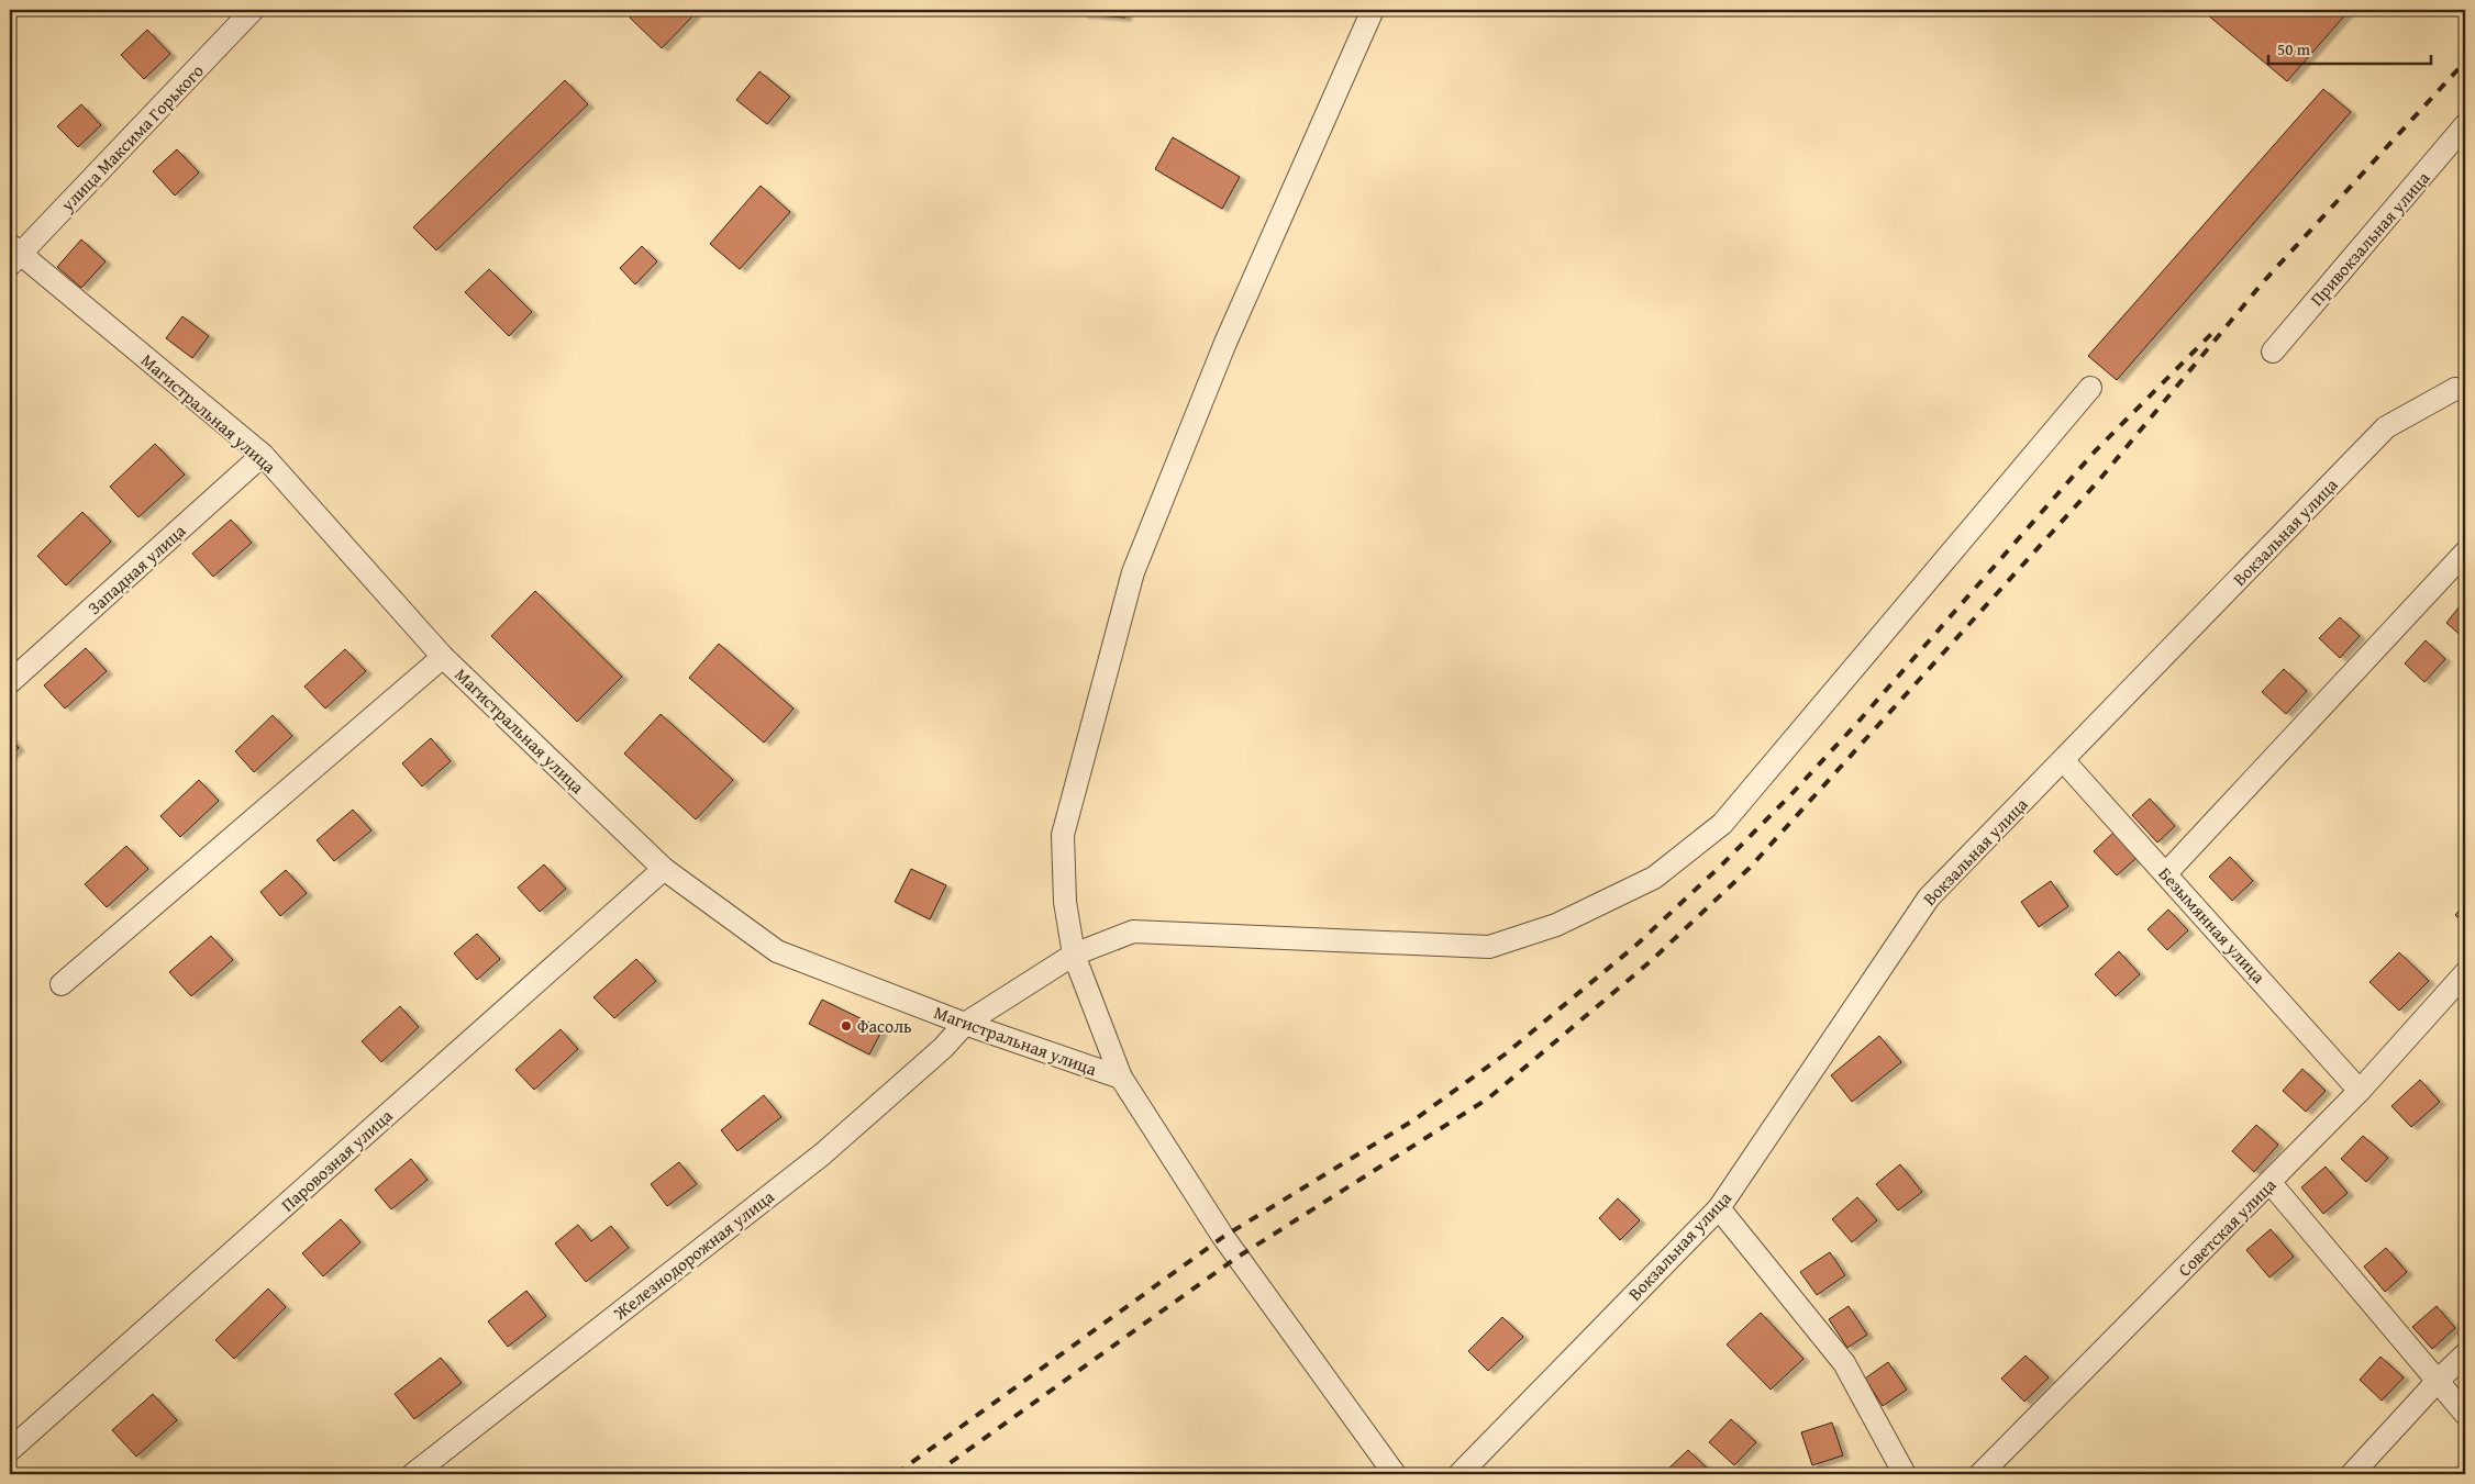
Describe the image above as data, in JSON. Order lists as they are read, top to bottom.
{
  "streets": {
    "street": [
      "улица Максима Горького",
      "Привокзальная улица",
      "Магистральная улица",
      "Вокзальная улица",
      "Западная улица",
      "Безымянная улица",
      "Паровозная улица",
      "Советская улица",
      "Железнодорожная улица"
    ]
  },
  "crossings": [
    ["улица Максима Горького", "Магистральная улица"],
    ["Магистральная улица", "Западная улица"],
    ["Магистральная улица", "Паровозная улица"],
    ["Магистральная улица", "Железнодорожная улица"],
    ["Вокзальная улица", "Безымянная улица"],
    ["Безымянная улица", "Советская улица"]
  ],
  "places": ["Фасоль"],
  "scale_bar": "50 m"
}
